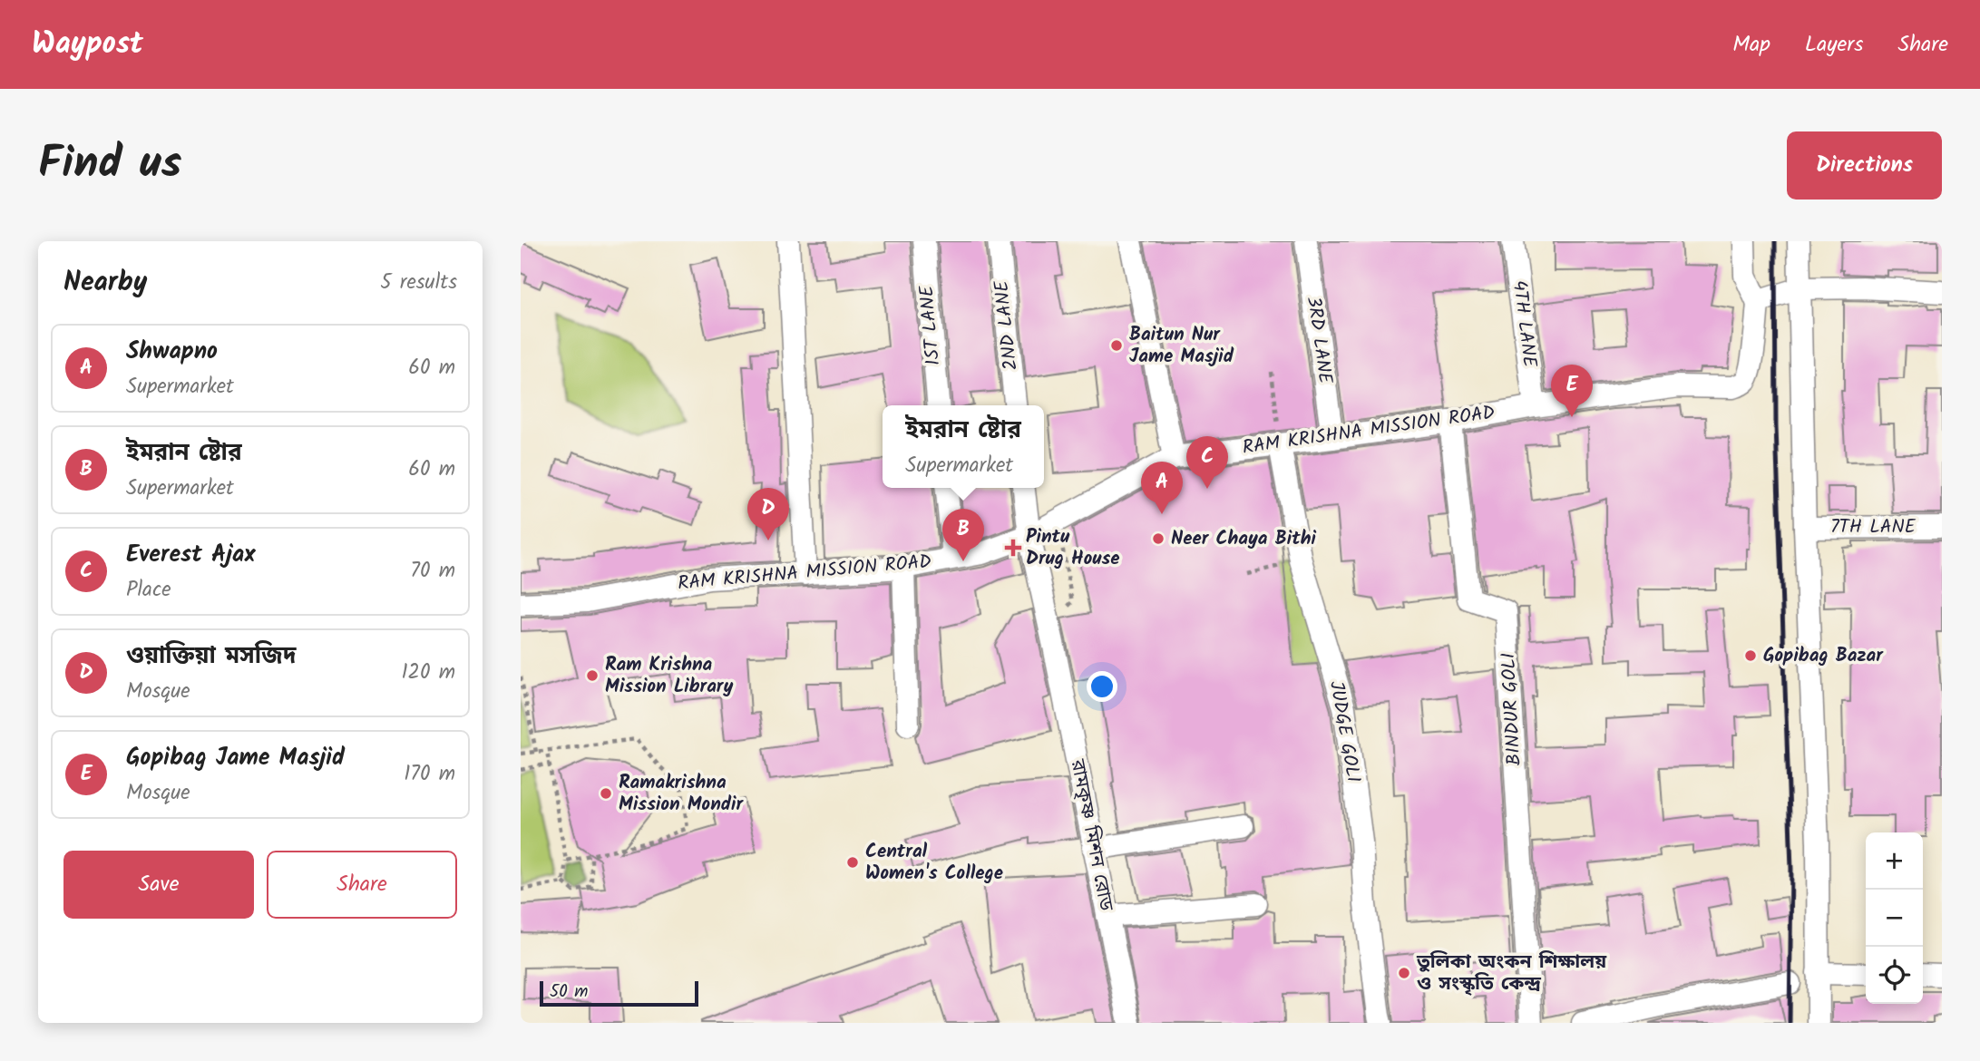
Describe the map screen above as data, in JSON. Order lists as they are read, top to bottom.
{
  "streets": {
    "street": [
      "4TH LANE",
      "1ST LANE",
      "2ND LANE",
      "3RD LANE",
      "RAM KRISHNA MISSION ROAD",
      "7TH LANE",
      "BINDUR GOLI",
      "JUDGE GOLI",
      "রামকৃষ্ণ মিশন রোড"
    ]
  },
  "crossings": [
    ["4TH LANE", "RAM KRISHNA MISSION ROAD"],
    ["3RD LANE", "RAM KRISHNA MISSION ROAD"],
    ["RAM KRISHNA MISSION ROAD", "BINDUR GOLI"],
    ["RAM KRISHNA MISSION ROAD", "JUDGE GOLI"],
    ["RAM KRISHNA MISSION ROAD", "রামকৃষ্ণ মিশন রোড"]
  ],
  "places": {
    "other": [
      "Baitun Nur Jame Masjid",
      "Neer Chaya Bithi",
      "Gopibag Bazar",
      "Ram Krishna Mission Library",
      "Ramakrishna Mission Mondir",
      "Central Women's College",
      "তুলিকা অংকন শিক্ষালয় ও সংস্কৃতি কেন্দ্র"
    ],
    "health": ["Pintu Drug House"]
  },
  "scale_bar": "50 m",
  "page": {
    "header": "Waypost",
    "nav": ["Map", "Layers", "Share"],
    "title": "Find us",
    "buttons": [
      "Directions",
      ["Save", "Share"]
    ],
    "heading": ["Nearby", "5 results"],
    "list": [
      {
        "mark": "A",
        "name": "Shwapno",
        "note": "Supermarket",
        "value": "60 m"
      },
      {
        "mark": "B",
        "name": "ইমরান ষ্টোর",
        "note": "Supermarket",
        "value": "60 m"
      },
      {
        "mark": "C",
        "name": "Everest Ajax",
        "note": "Place",
        "value": "70 m"
      },
      {
        "mark": "D",
        "name": "ওয়াক্তিয়া মসজিদ",
        "note": "Mosque",
        "value": "120 m"
      },
      {
        "mark": "E",
        "name": "Gopibag Jame Masjid",
        "note": "Mosque",
        "value": "170 m"
      }
    ],
    "pins": [
      "E",
      "C",
      "A",
      "D",
      "B"
    ],
    "popup": ["ইমরান ষ্টোর", "Supermarket"],
    "map_buttons": ["+", "−"],
    "scale": "50 m"
  }
}
